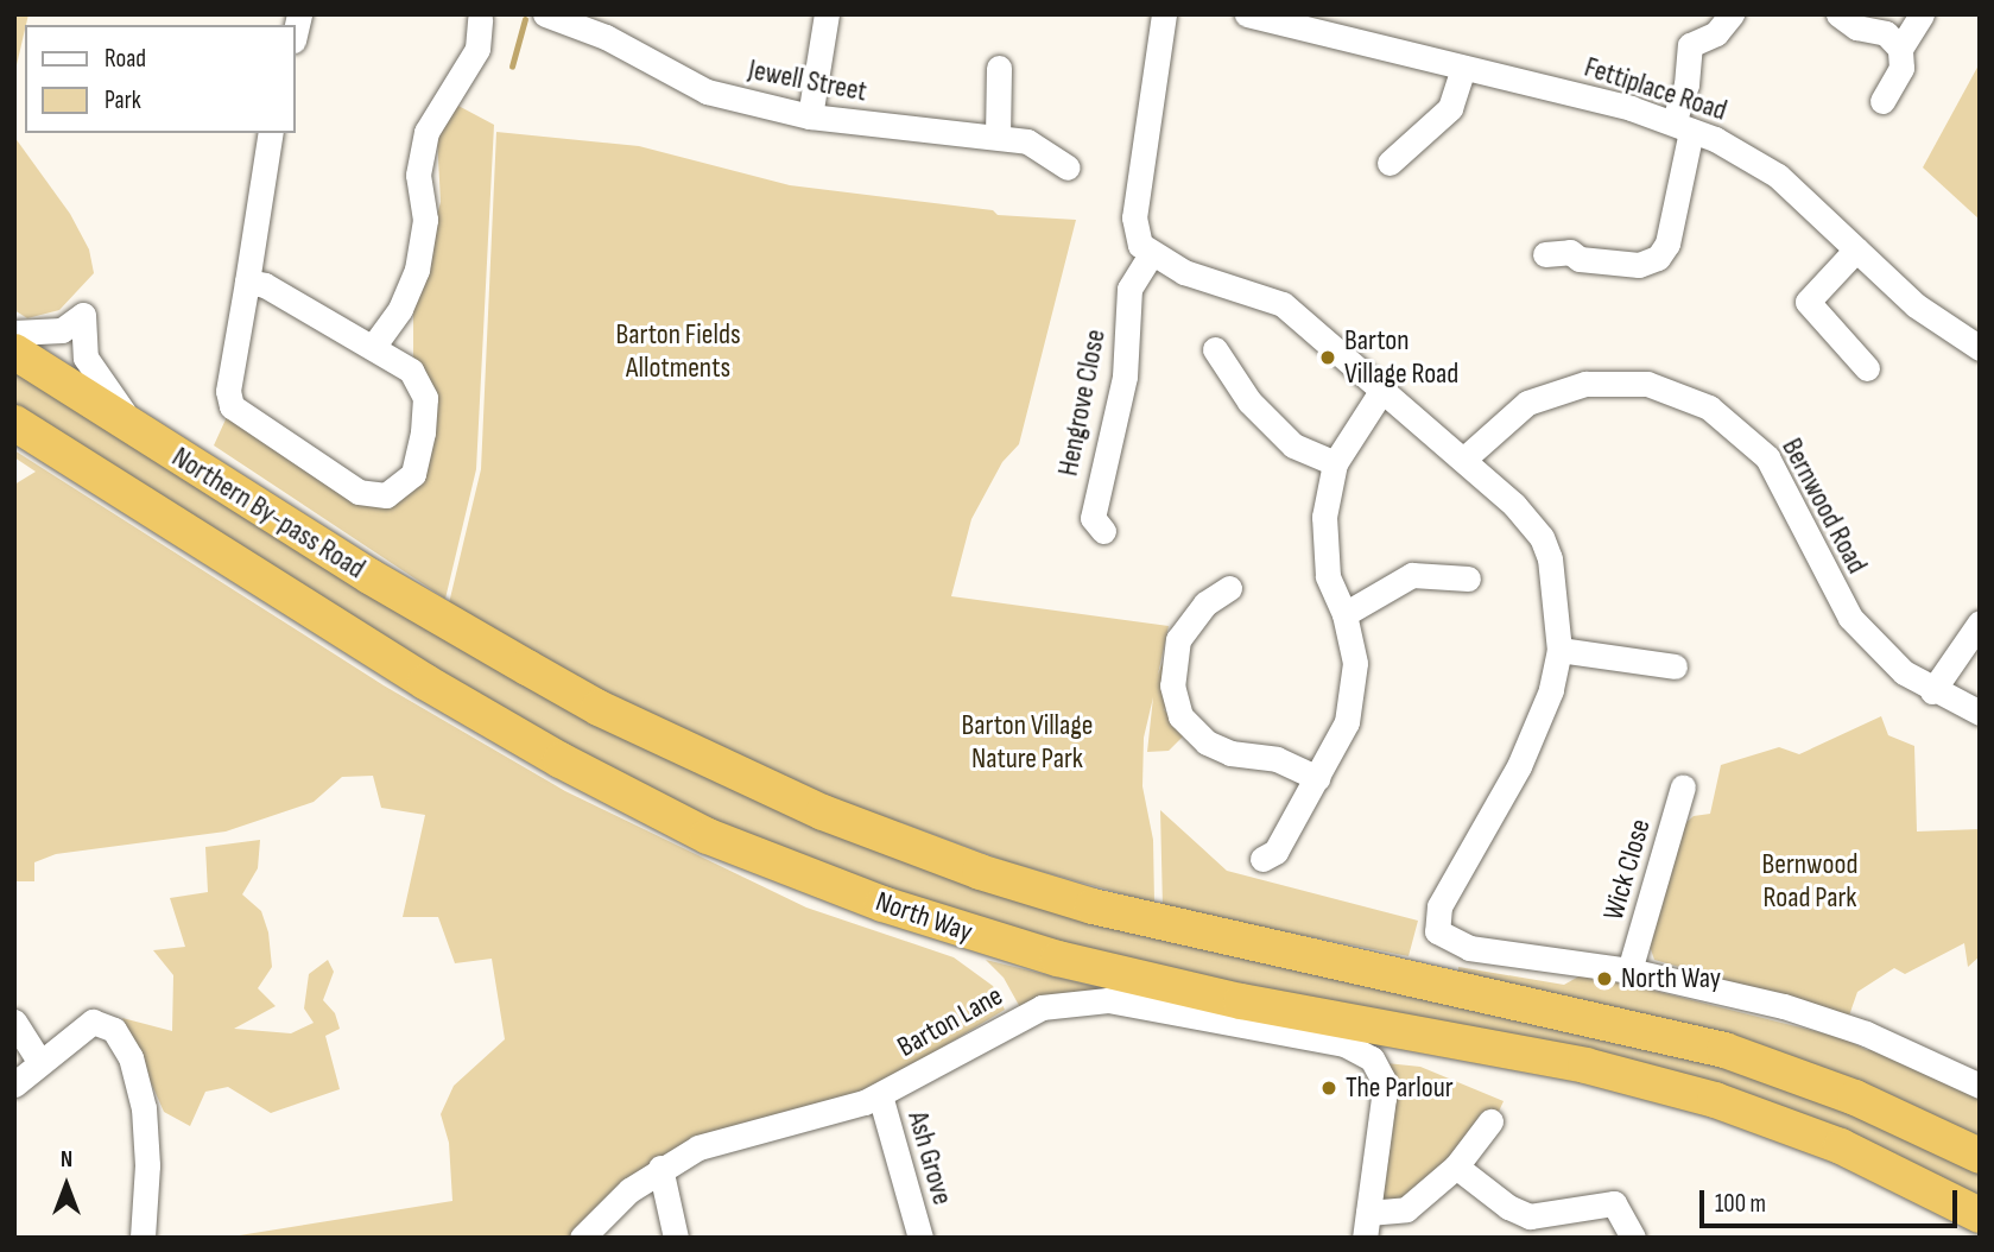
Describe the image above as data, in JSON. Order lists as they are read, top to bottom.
{
  "streets": {
    "highway": ["Northern By-pass Road", "North Way"],
    "street": [
      "Jewell Street",
      "Fettiplace Road",
      "Hengrove Close",
      "Bernwood Road",
      "Wick Close",
      "Barton Lane",
      "Ash Grove"
    ]
  },
  "crossings": [
    ["Northern By-pass Road", "North Way"],
    ["Barton Lane", "Ash Grove"]
  ],
  "parks": ["Barton Fields Allotments", "Barton Village Nature Park", "Bernwood Road Park"],
  "places": ["Barton Village Road", "North Way", "The Parlour"],
  "legend": ["Road", "Park"],
  "scale_bar": "100 m",
  "north": "top"
}
